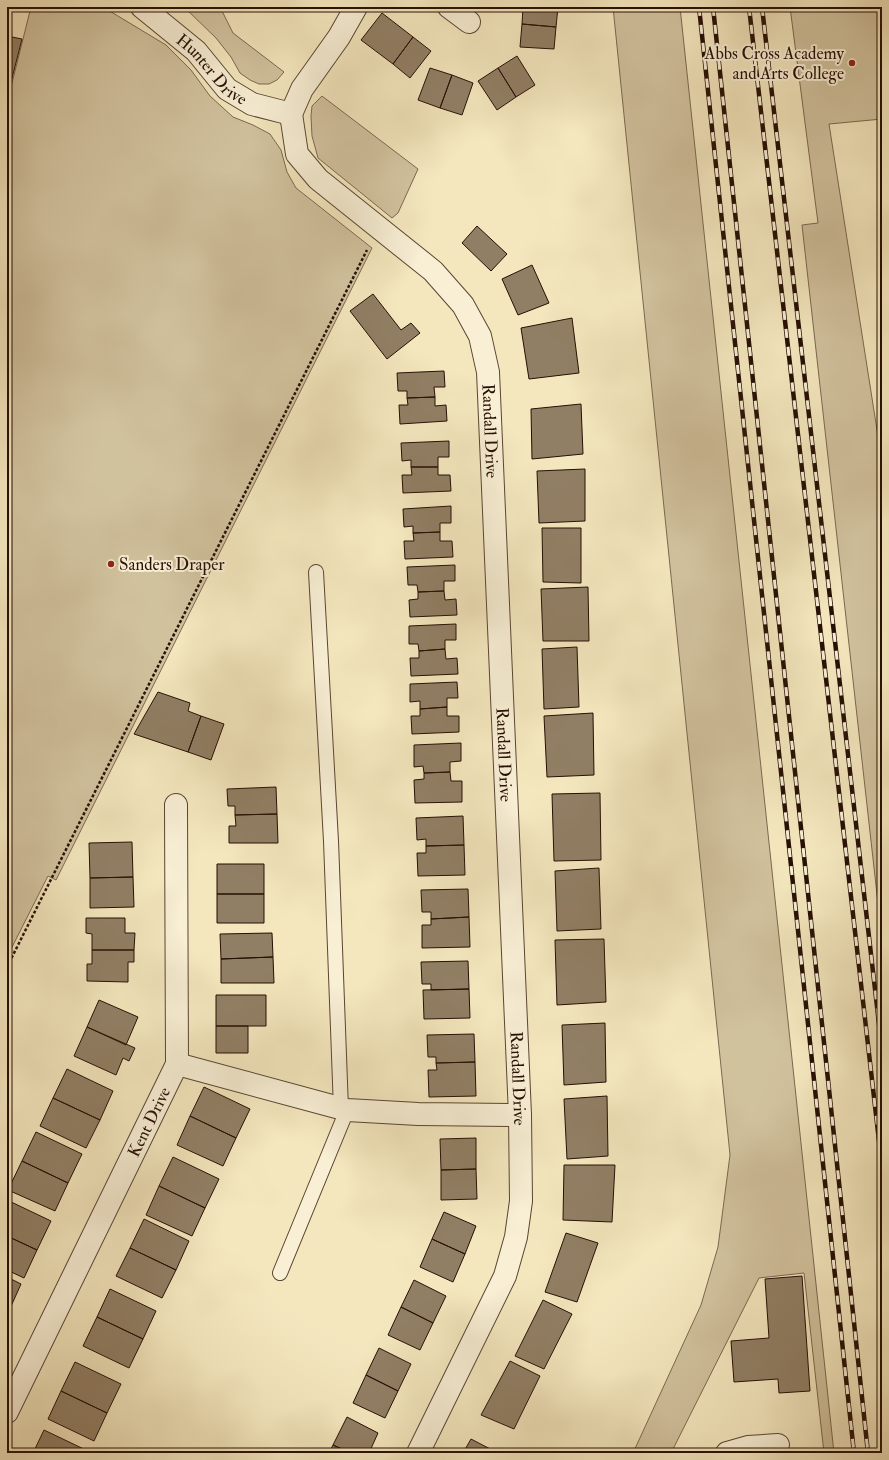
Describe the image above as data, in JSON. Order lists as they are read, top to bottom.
{
  "streets": {
    "street": ["Hunter Drive", "Randall Drive", "Kent Drive"]
  },
  "crossings": [
    ["Hunter Drive", "Randall Drive"]
  ],
  "places": ["Abbs Cross Academy and Arts College", "Sanders Draper"]
}
